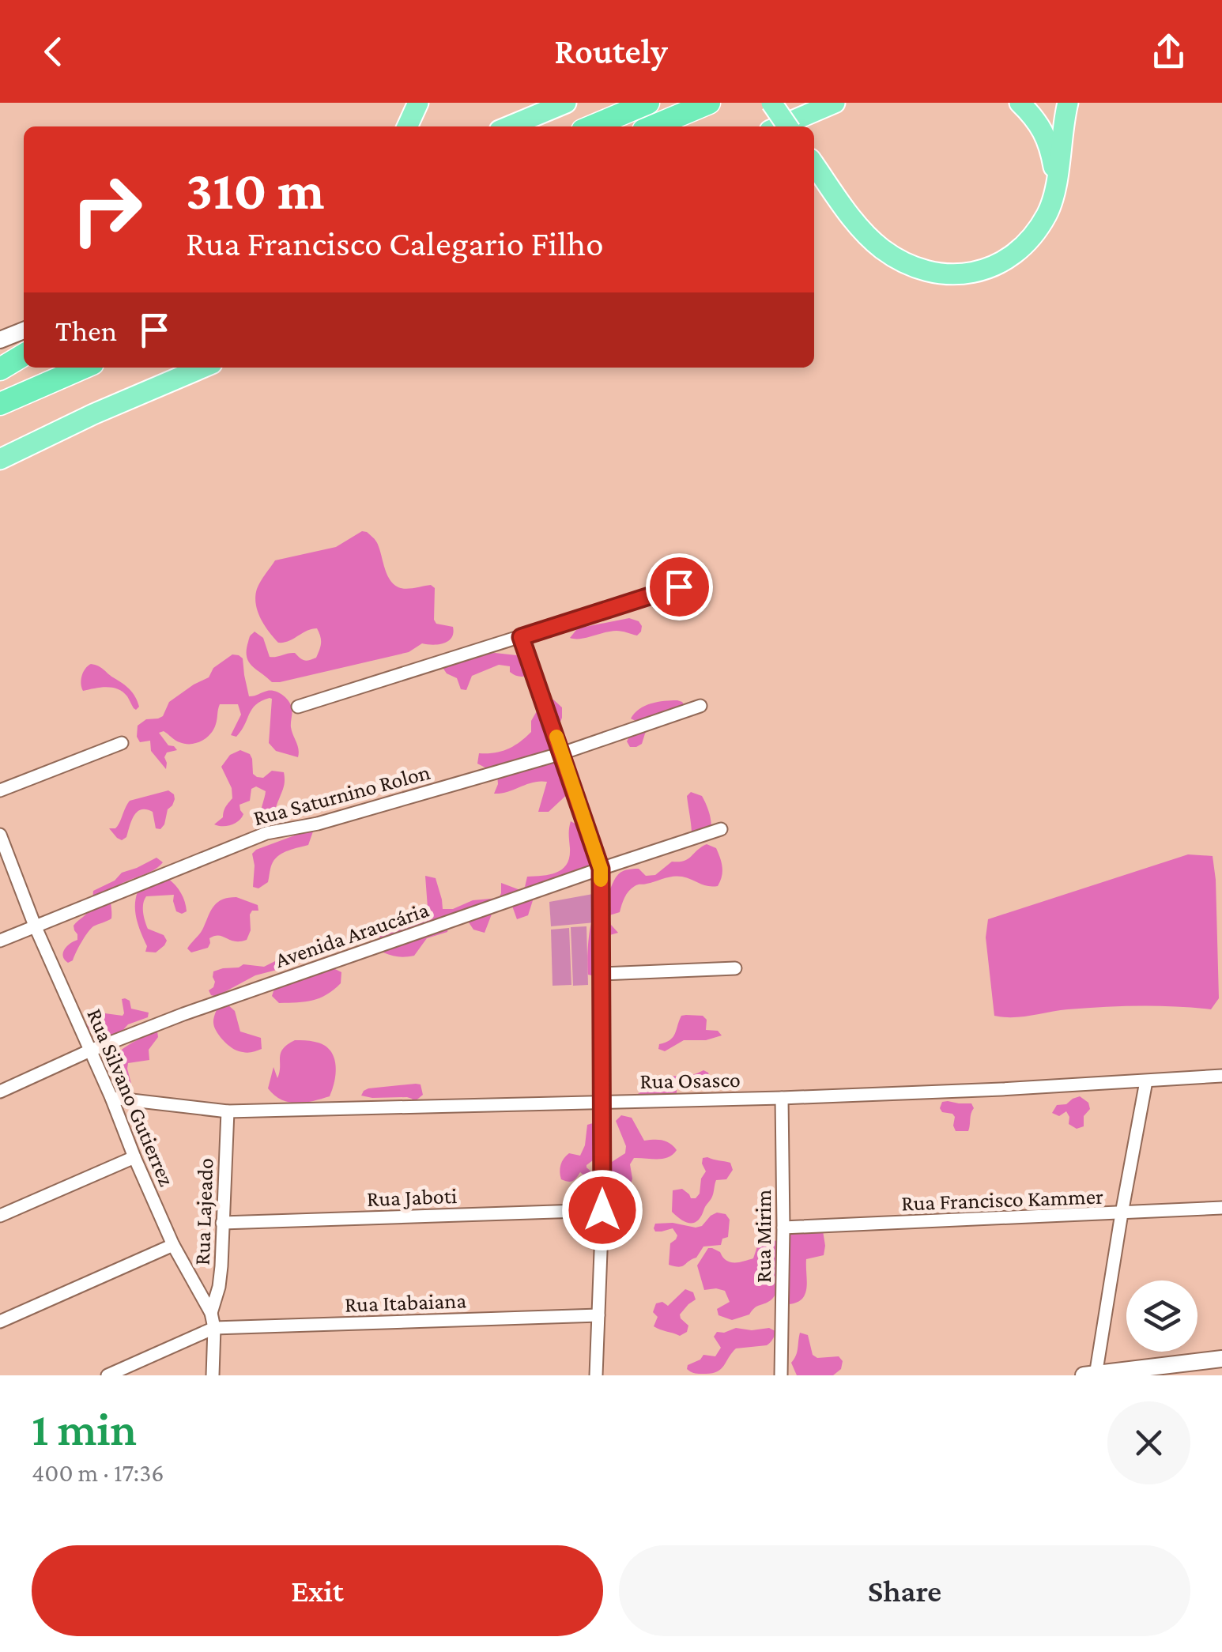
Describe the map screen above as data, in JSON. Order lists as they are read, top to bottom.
{
  "streets": {
    "street": [
      "Rua Saturnino Rolon",
      "Avenida Araucária",
      "Rua Osasco",
      "Rua Silvano Gutierrez",
      "Rua Jaboti",
      "Rua Francisco Kammer",
      "Rua Lajeado",
      "Rua Mirim",
      "Rua Itabaiana"
    ]
  },
  "crossings": [
    ["Rua Saturnino Rolon", "Rua Silvano Gutierrez"],
    ["Avenida Araucária", "Rua Silvano Gutierrez"],
    ["Rua Osasco", "Rua Silvano Gutierrez"],
    ["Rua Osasco", "Rua Lajeado"],
    ["Rua Osasco", "Rua Mirim"],
    ["Rua Silvano Gutierrez", "Rua Lajeado"],
    ["Rua Silvano Gutierrez", "Rua Itabaiana"],
    ["Rua Jaboti", "Rua Lajeado"],
    ["Rua Francisco Kammer", "Rua Mirim"]
  ],
  "page": {
    "header": "Routely",
    "turn": ["310 m", "Rua Francisco Calegario Filho"],
    "then": "Then",
    "heading": ["1 min", "400 m · 17:36"],
    "buttons": ["Exit", "Share"]
  }
}
